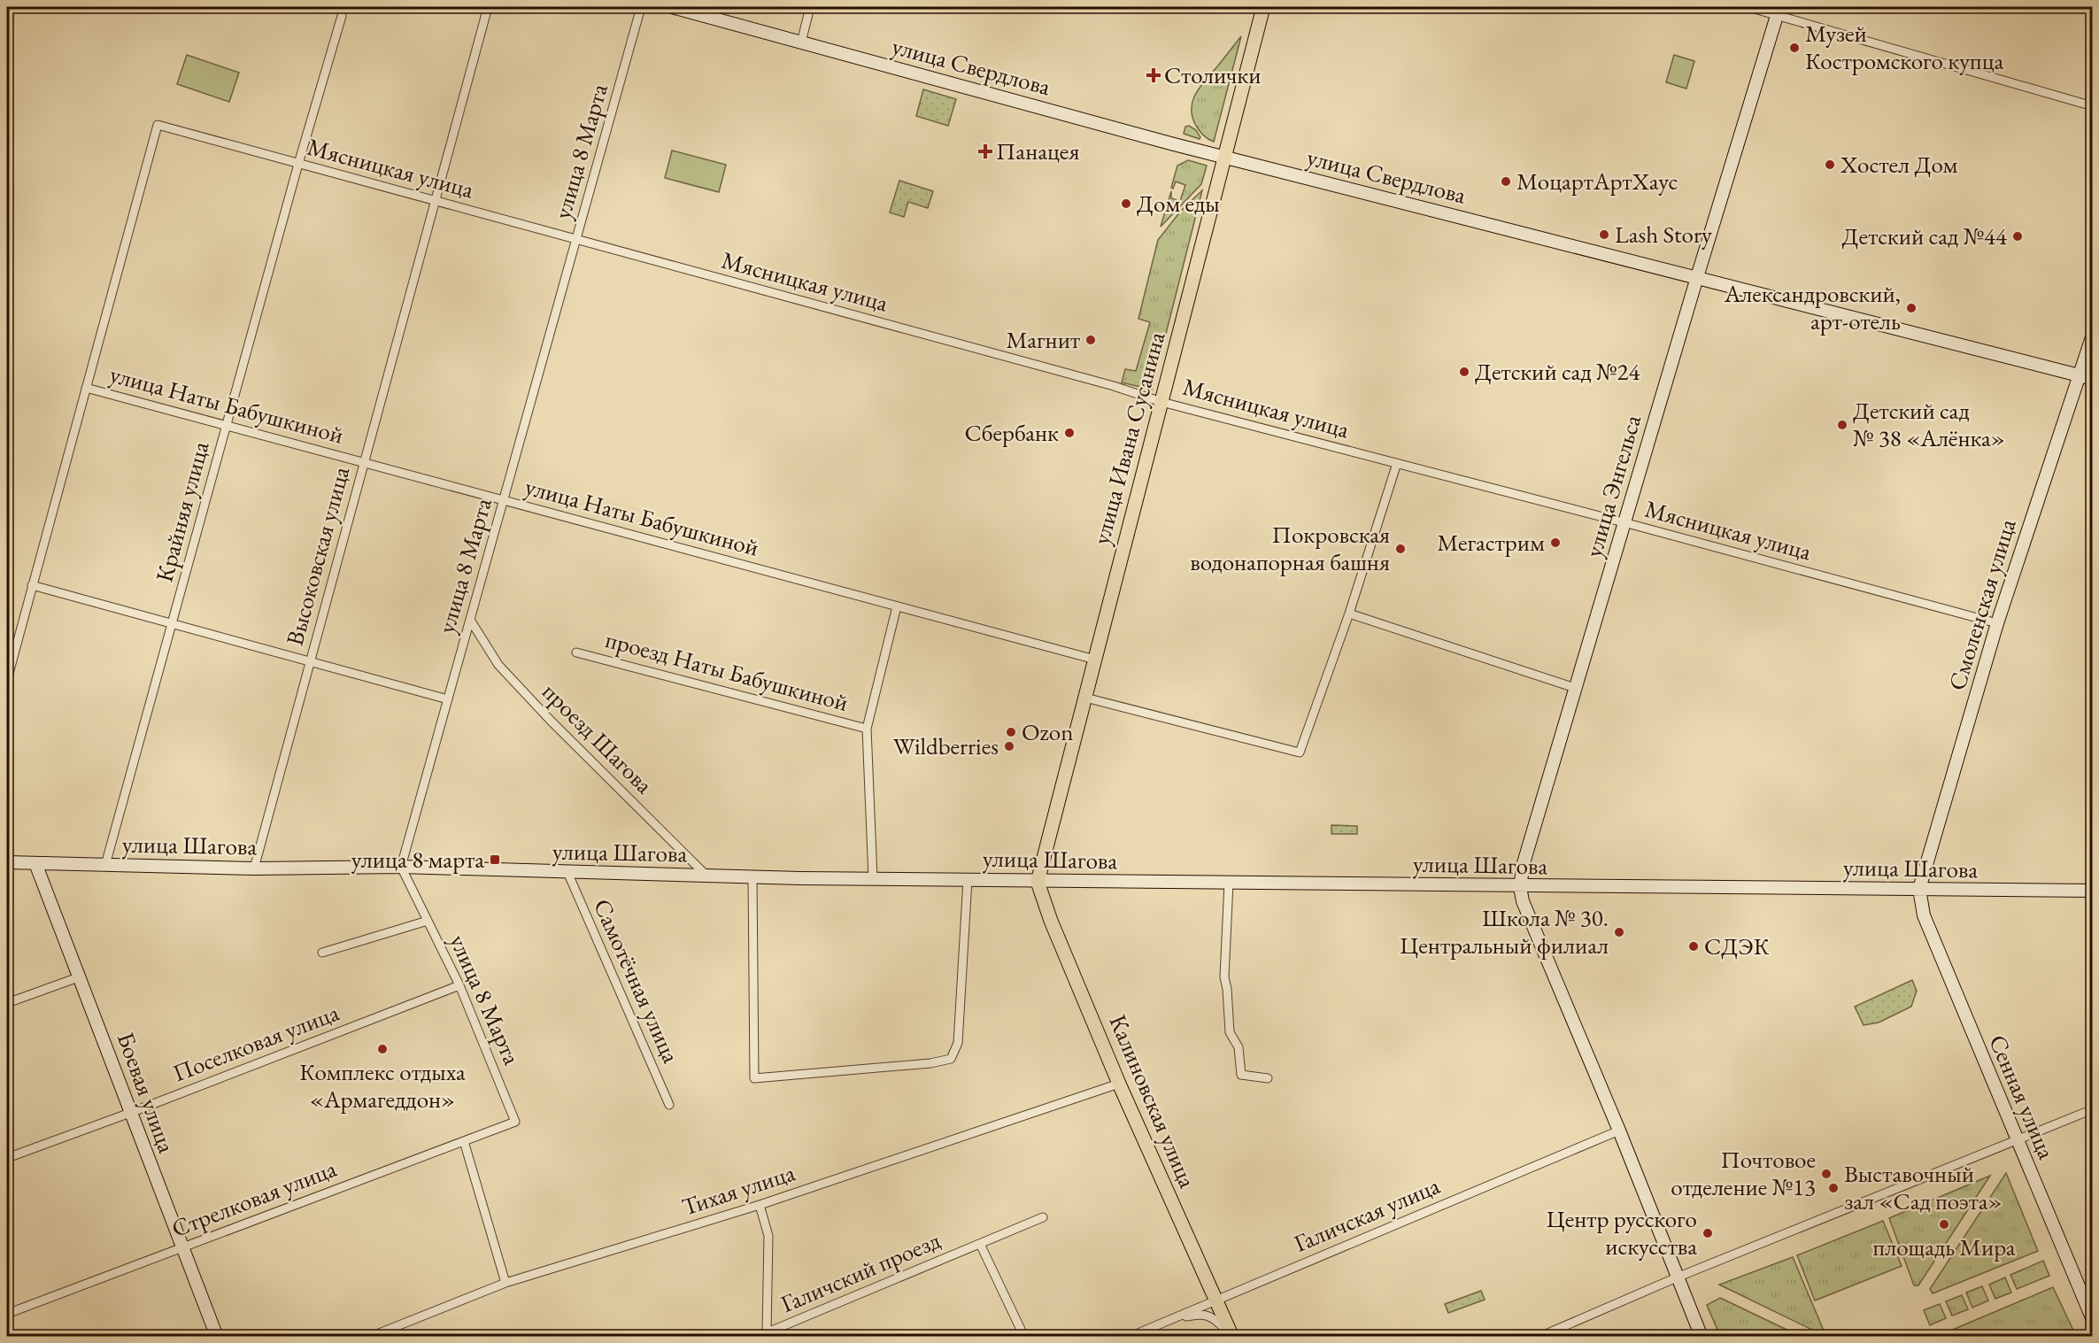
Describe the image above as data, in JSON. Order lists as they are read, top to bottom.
{
  "streets": {
    "main road": [
      "улица Свердлова",
      "улица Ивана Сусанина",
      "улица Энгельса",
      "Смоленская улица",
      "улица Шагова",
      "Боевая улица",
      "Сенная улица",
      "Калиновская улица"
    ],
    "street": [
      "улица 8 Марта",
      "Мясницкая улица",
      "улица Наты Бабушкиной",
      "Крайняя улица",
      "Высоковская улица",
      "проезд Наты Бабушкиной",
      "проезд Шагова",
      "Самотёчная улица",
      "Поселковая улица",
      "Тихая улица",
      "Стрелковая улица",
      "Галичская улица",
      "Галичский проезд"
    ]
  },
  "crossings": [
    ["улица Свердлова", "улица Ивана Сусанина"],
    ["улица Свердлова", "улица Энгельса"],
    ["улица Свердлова", "Смоленская улица"],
    ["улица 8 Марта", "Мясницкая улица"],
    ["улица 8 Марта", "улица Наты Бабушкиной"],
    ["улица 8 Марта", "проезд Шагова"],
    ["улица 8 Марта", "улица Шагова"],
    ["улица 8 Марта", "Поселковая улица"],
    ["улица 8 Марта", "Стрелковая улица"],
    ["Мясницкая улица", "улица Наты Бабушкиной"],
    ["Мясницкая улица", "улица Ивана Сусанина"],
    ["Мясницкая улица", "улица Энгельса"],
    ["Мясницкая улица", "Крайняя улица"],
    ["Мясницкая улица", "Высоковская улица"],
    ["Мясницкая улица", "Смоленская улица"],
    ["улица Наты Бабушкиной", "улица Ивана Сусанина"],
    ["улица Наты Бабушкиной", "Крайняя улица"],
    ["улица Наты Бабушкиной", "Высоковская улица"],
    ["улица Ивана Сусанина", "улица Шагова"],
    ["улица Ивана Сусанина", "Калиновская улица"],
    ["улица Энгельса", "улица Шагова"],
    ["Крайняя улица", "улица Шагова"],
    ["Высоковская улица", "улица Шагова"],
    ["Смоленская улица", "улица Шагова"],
    ["Смоленская улица", "Сенная улица"],
    ["проезд Шагова", "улица Шагова"],
    ["улица Шагова", "Самотёчная улица"],
    ["улица Шагова", "Боевая улица"],
    ["улица Шагова", "Сенная улица"],
    ["улица Шагова", "Калиновская улица"],
    ["Поселковая улица", "Боевая улица"],
    ["Боевая улица", "Стрелковая улица"],
    ["Калиновская улица", "Тихая улица"],
    ["Калиновская улица", "Галичская улица"]
  ],
  "places": {
    "other": [
      "Музей Костромского купца",
      "Хостел Дом",
      "МоцартАртХаус",
      "Дом еды",
      "Lash Story",
      "Детский сад №44",
      "Александровский, арт-отель",
      "Магнит",
      "Детский сад №24",
      "Детский сад № 38 «Алёнка»",
      "Сбербанк",
      "Мегастрим",
      "Покровская водонапорная башня",
      "Ozon",
      "Wildberries",
      "Школа № 30. Центральный филиал",
      "СДЭК",
      "Комплекс отдыха «Армагеддон»",
      "Почтовое отделение №13",
      "Выставочный зал «Сад поэта»",
      "площадь Мира",
      "Центр русского искусства"
    ],
    "health": ["Столички", "Панацея"],
    "transit": ["улица 8 марта"]
  }
}
